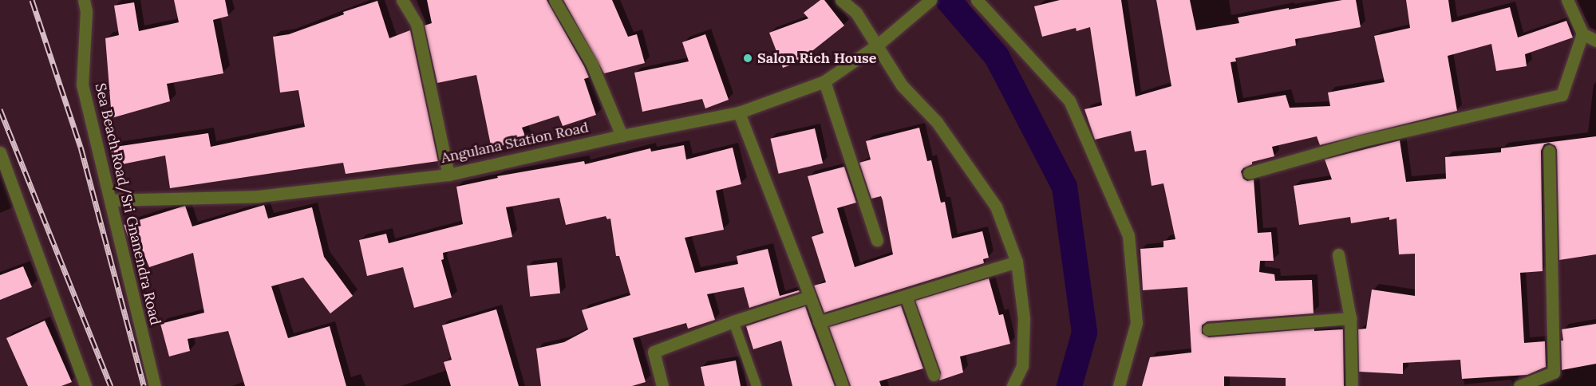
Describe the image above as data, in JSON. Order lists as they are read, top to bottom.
{
  "streets": {
    "street": ["Angulana Station Road", "Sea Beach Road/Sri Gnanendra Road"]
  },
  "crossings": [
    ["Angulana Station Road", "Sea Beach Road/Sri Gnanendra Road"]
  ],
  "places": ["Salon Rich House"]
}
